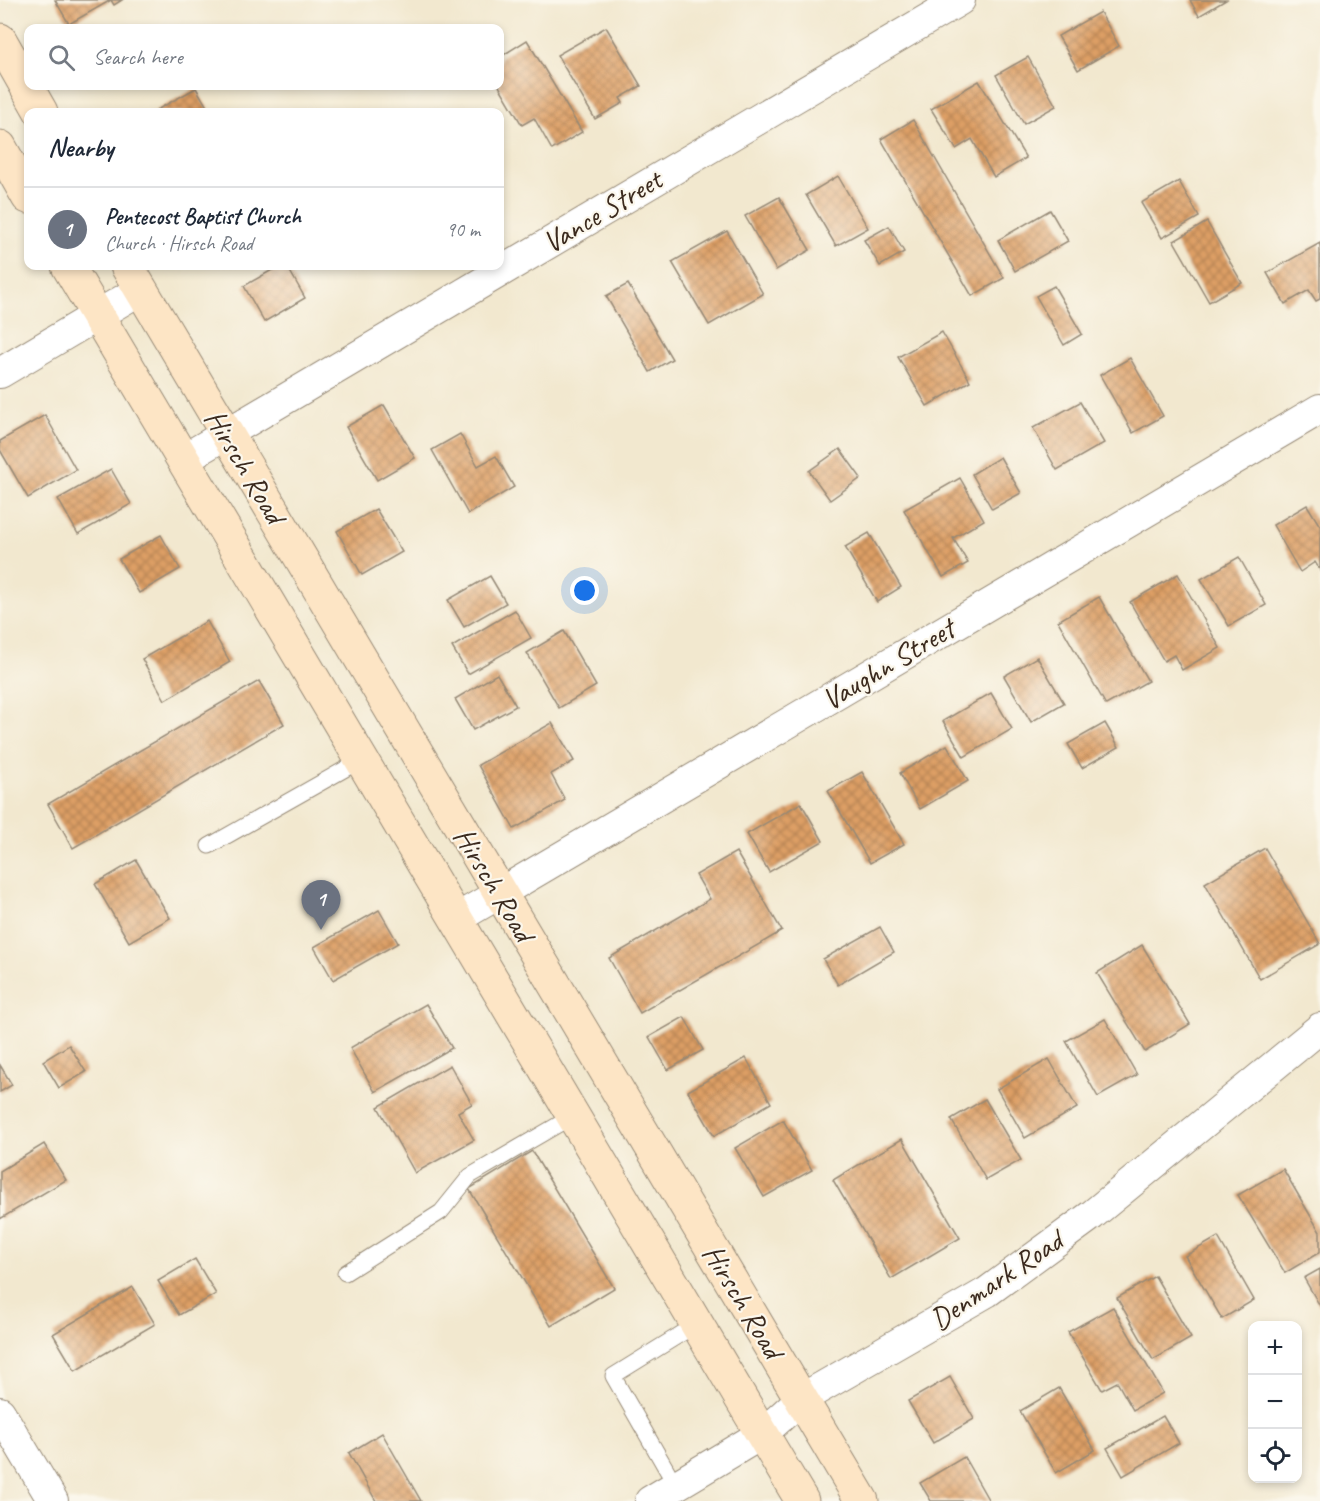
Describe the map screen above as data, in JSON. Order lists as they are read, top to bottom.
{
  "streets": {
    "main road": ["Hirsch Road"],
    "street": ["Vance Street", "Vaughn Street", "Denmark Road"]
  },
  "crossings": [
    ["Vance Street", "Hirsch Road"],
    ["Hirsch Road", "Vaughn Street"],
    ["Hirsch Road", "Denmark Road"]
  ],
  "page": {
    "search": "Search here",
    "heading": "Nearby",
    "list": [
      {
        "mark": "1",
        "name": "Pentecost Baptist Church",
        "note": "Church · Hirsch Road",
        "value": "90 m"
      }
    ],
    "pins": "1",
    "map_buttons": ["+", "−"]
  }
}
